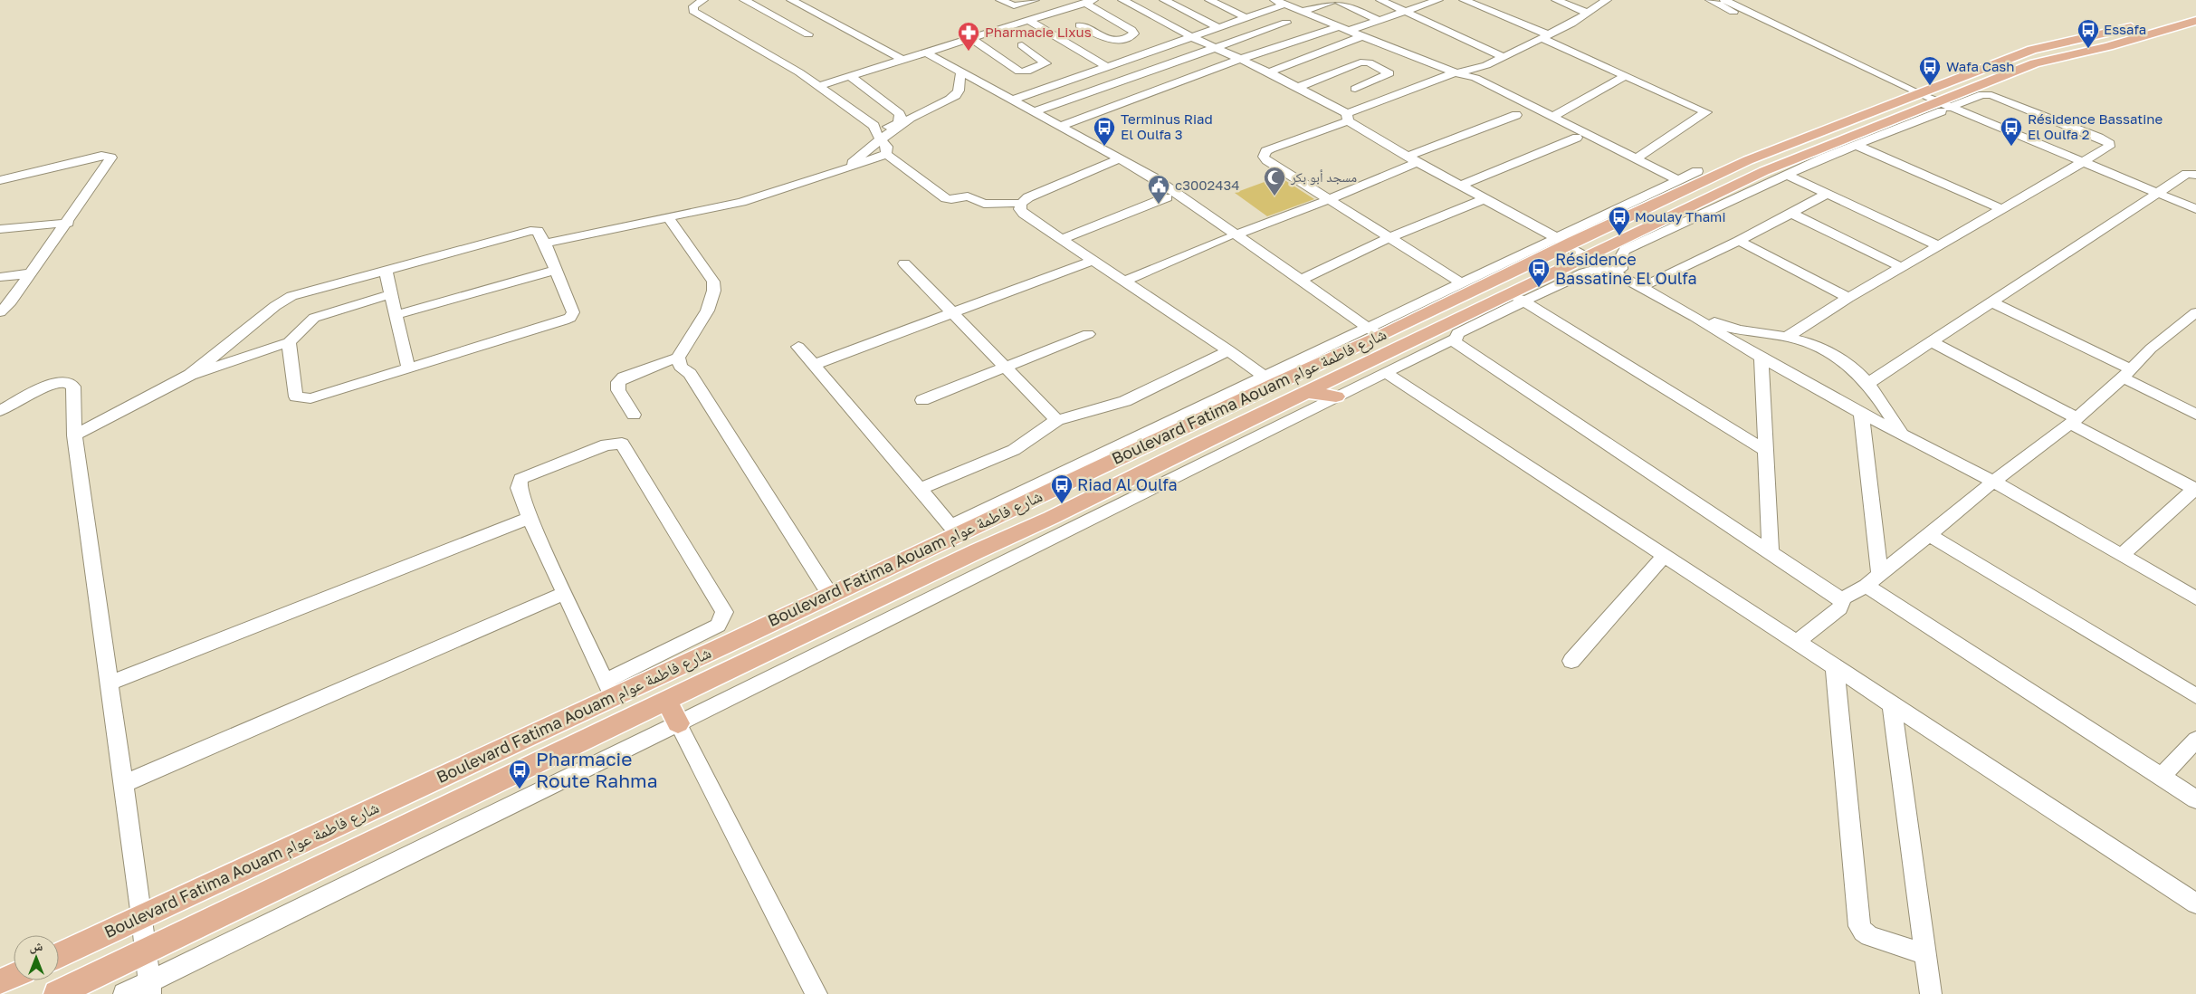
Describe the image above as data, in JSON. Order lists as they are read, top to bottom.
{
  "streets": {
    "main road": ["Boulevard Fatima Aouam شارع فاطمة عوام"]
  },
  "places": {
    "bus stop": [
      "Essafa",
      "Wafa Cash",
      "Terminus Riad El Oulfa 3",
      "Résidence Bassatine El Oulfa 2",
      "Moulay Thami",
      "Résidence Bassatine El Oulfa",
      "Riad Al Oulfa",
      "Pharmacie Route Rahma"
    ],
    "pharmacy": ["Pharmacie Lixus"],
    "mosque": ["مسجد أبو بكر"],
    "public building": ["c3002434"]
  },
  "north": "top"
}
